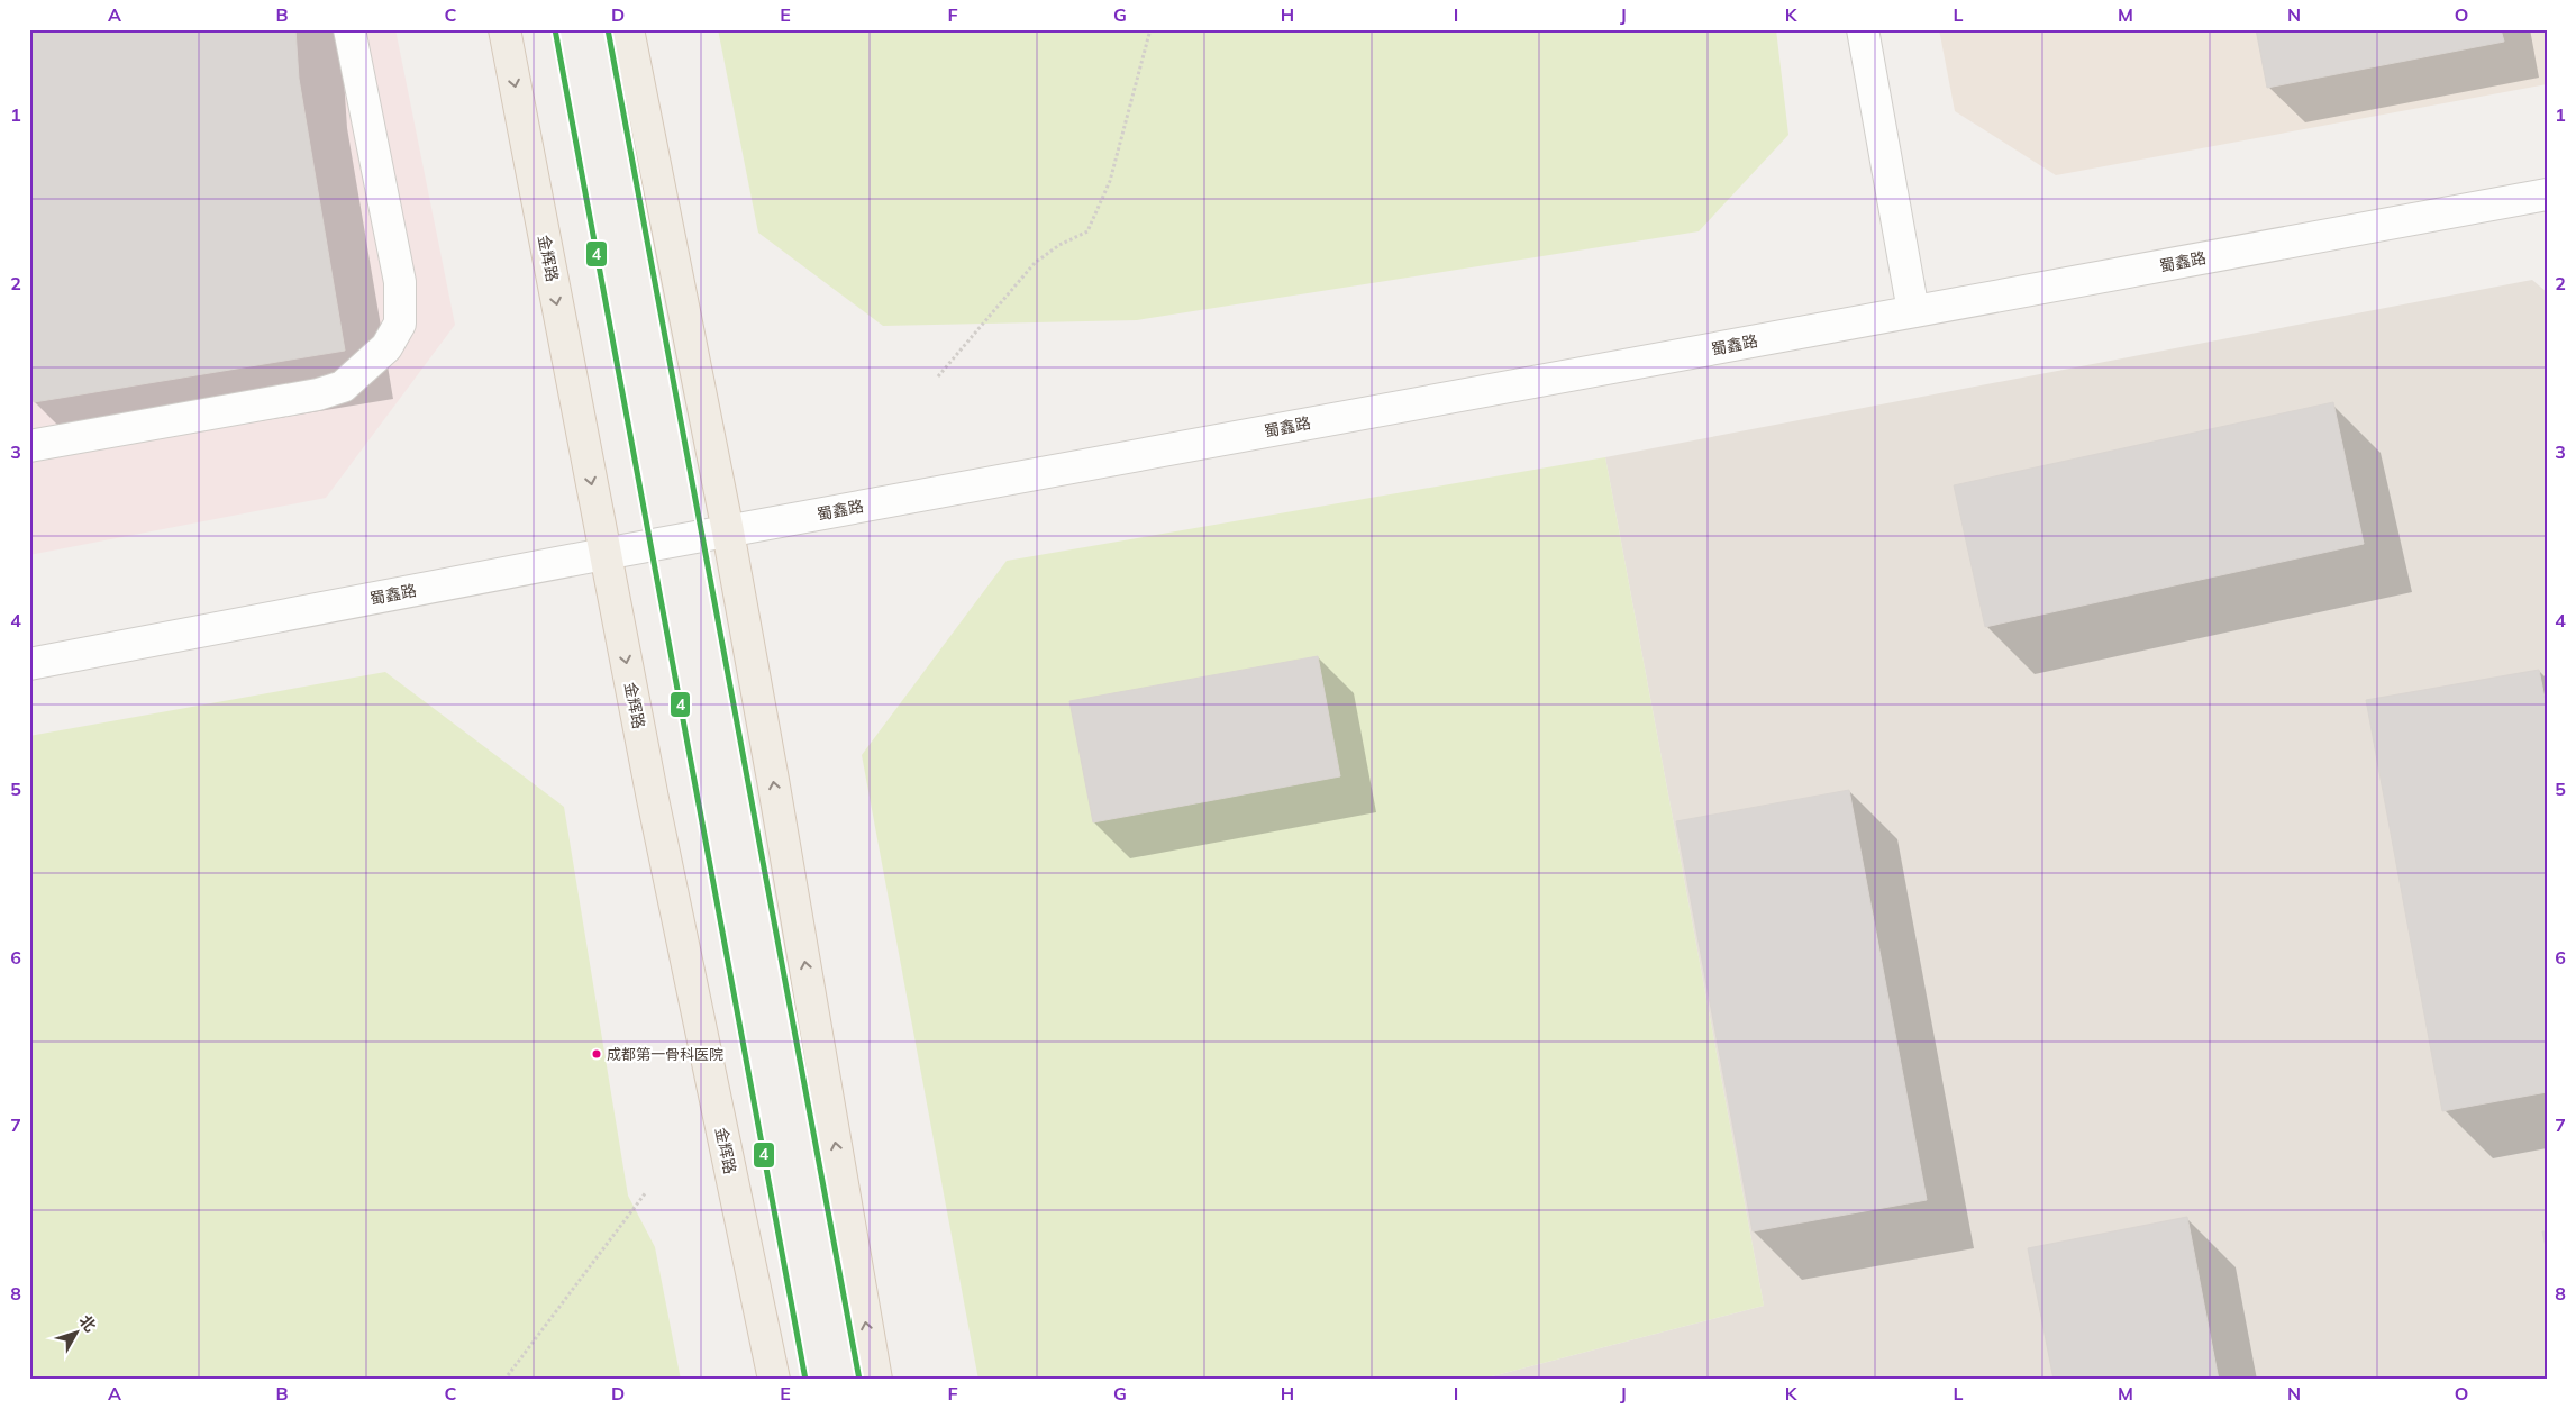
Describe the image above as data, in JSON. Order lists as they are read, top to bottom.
{
  "streets": {
    "main road": ["金辉路"],
    "street": ["蜀鑫路"]
  },
  "crossings": [
    ["金辉路", "蜀鑫路"]
  ],
  "places": ["成都第一骨科医院"],
  "lines": ["transit line 4"],
  "north": "top right",
  "grid": {
    "columns": [
      "A",
      "B",
      "C",
      "D",
      "E",
      "F",
      "G",
      "H",
      "I",
      "J",
      "K",
      "L",
      "M",
      "N",
      "O"
    ],
    "rows": [
      "1",
      "2",
      "3",
      "4",
      "5",
      "6",
      "7",
      "8"
    ]
  }
}
